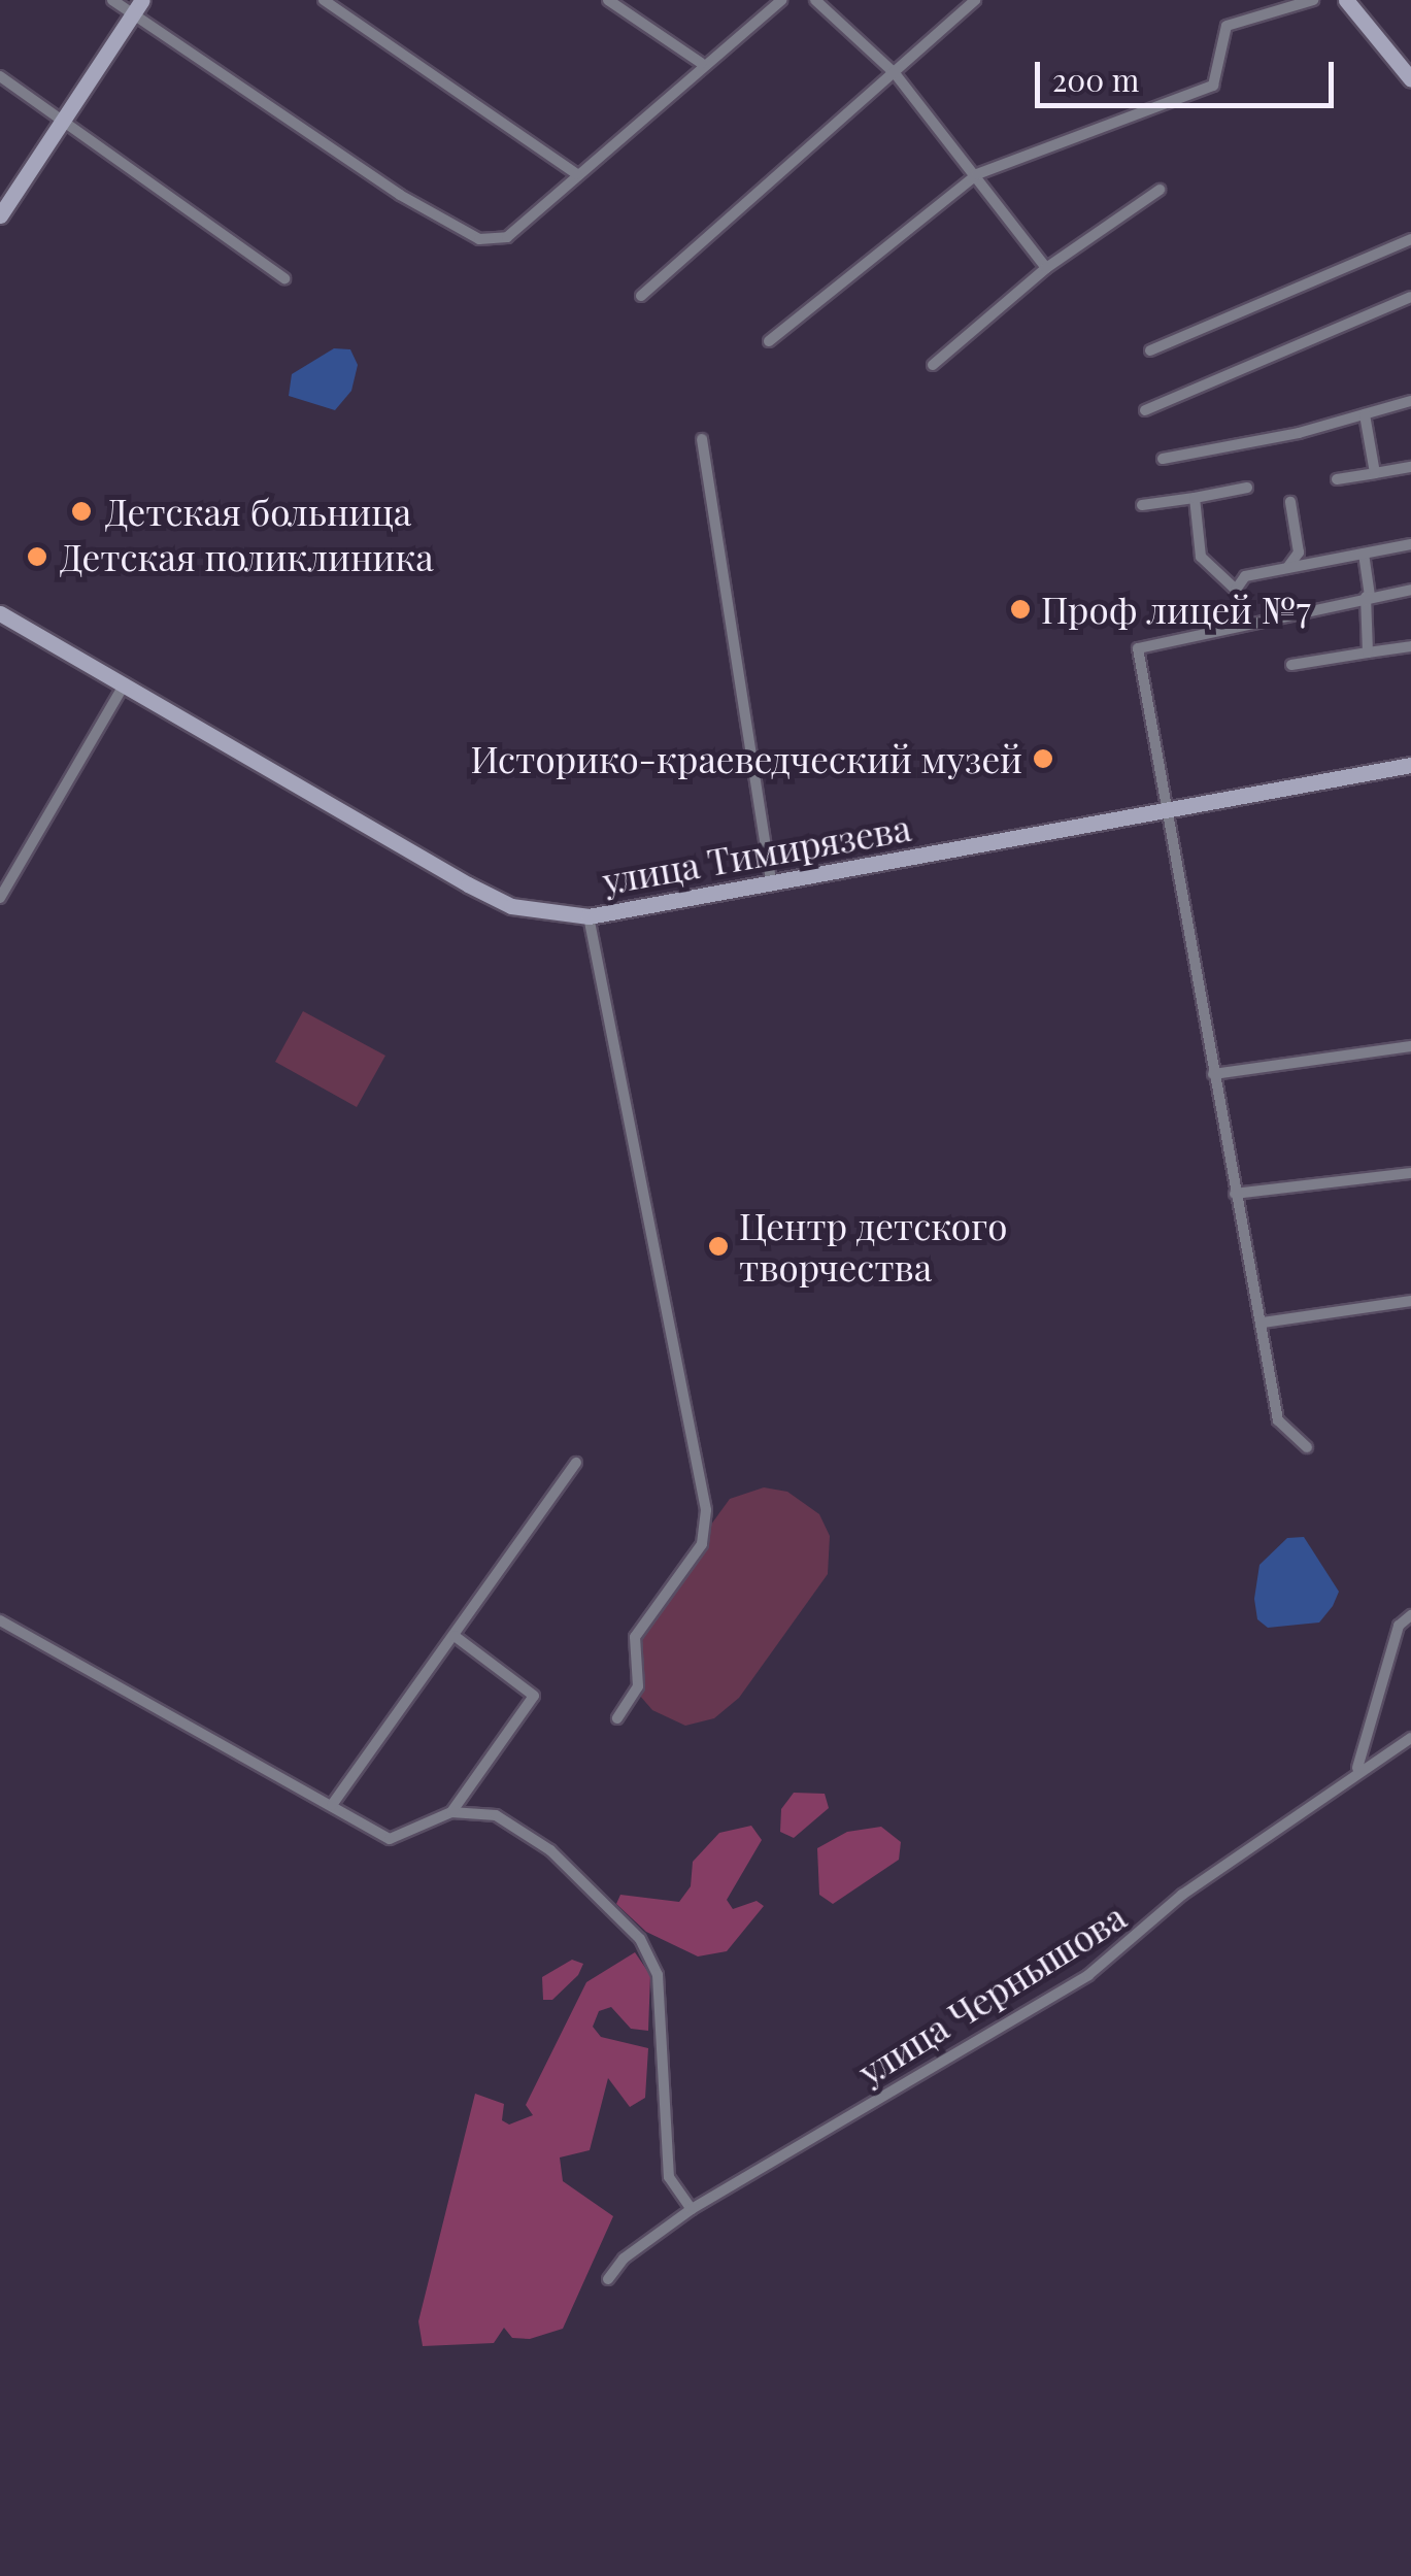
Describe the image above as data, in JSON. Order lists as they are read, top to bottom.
{
  "streets": {
    "street": ["улица Тимирязева", "улица Чернышова"]
  },
  "places": [
    "Детская больница",
    "Детская поликлиника",
    "Проф лицей №7",
    "Историко-краеведческий музей",
    "Центр детского творчества"
  ],
  "scale_bar": "200 m"
}
